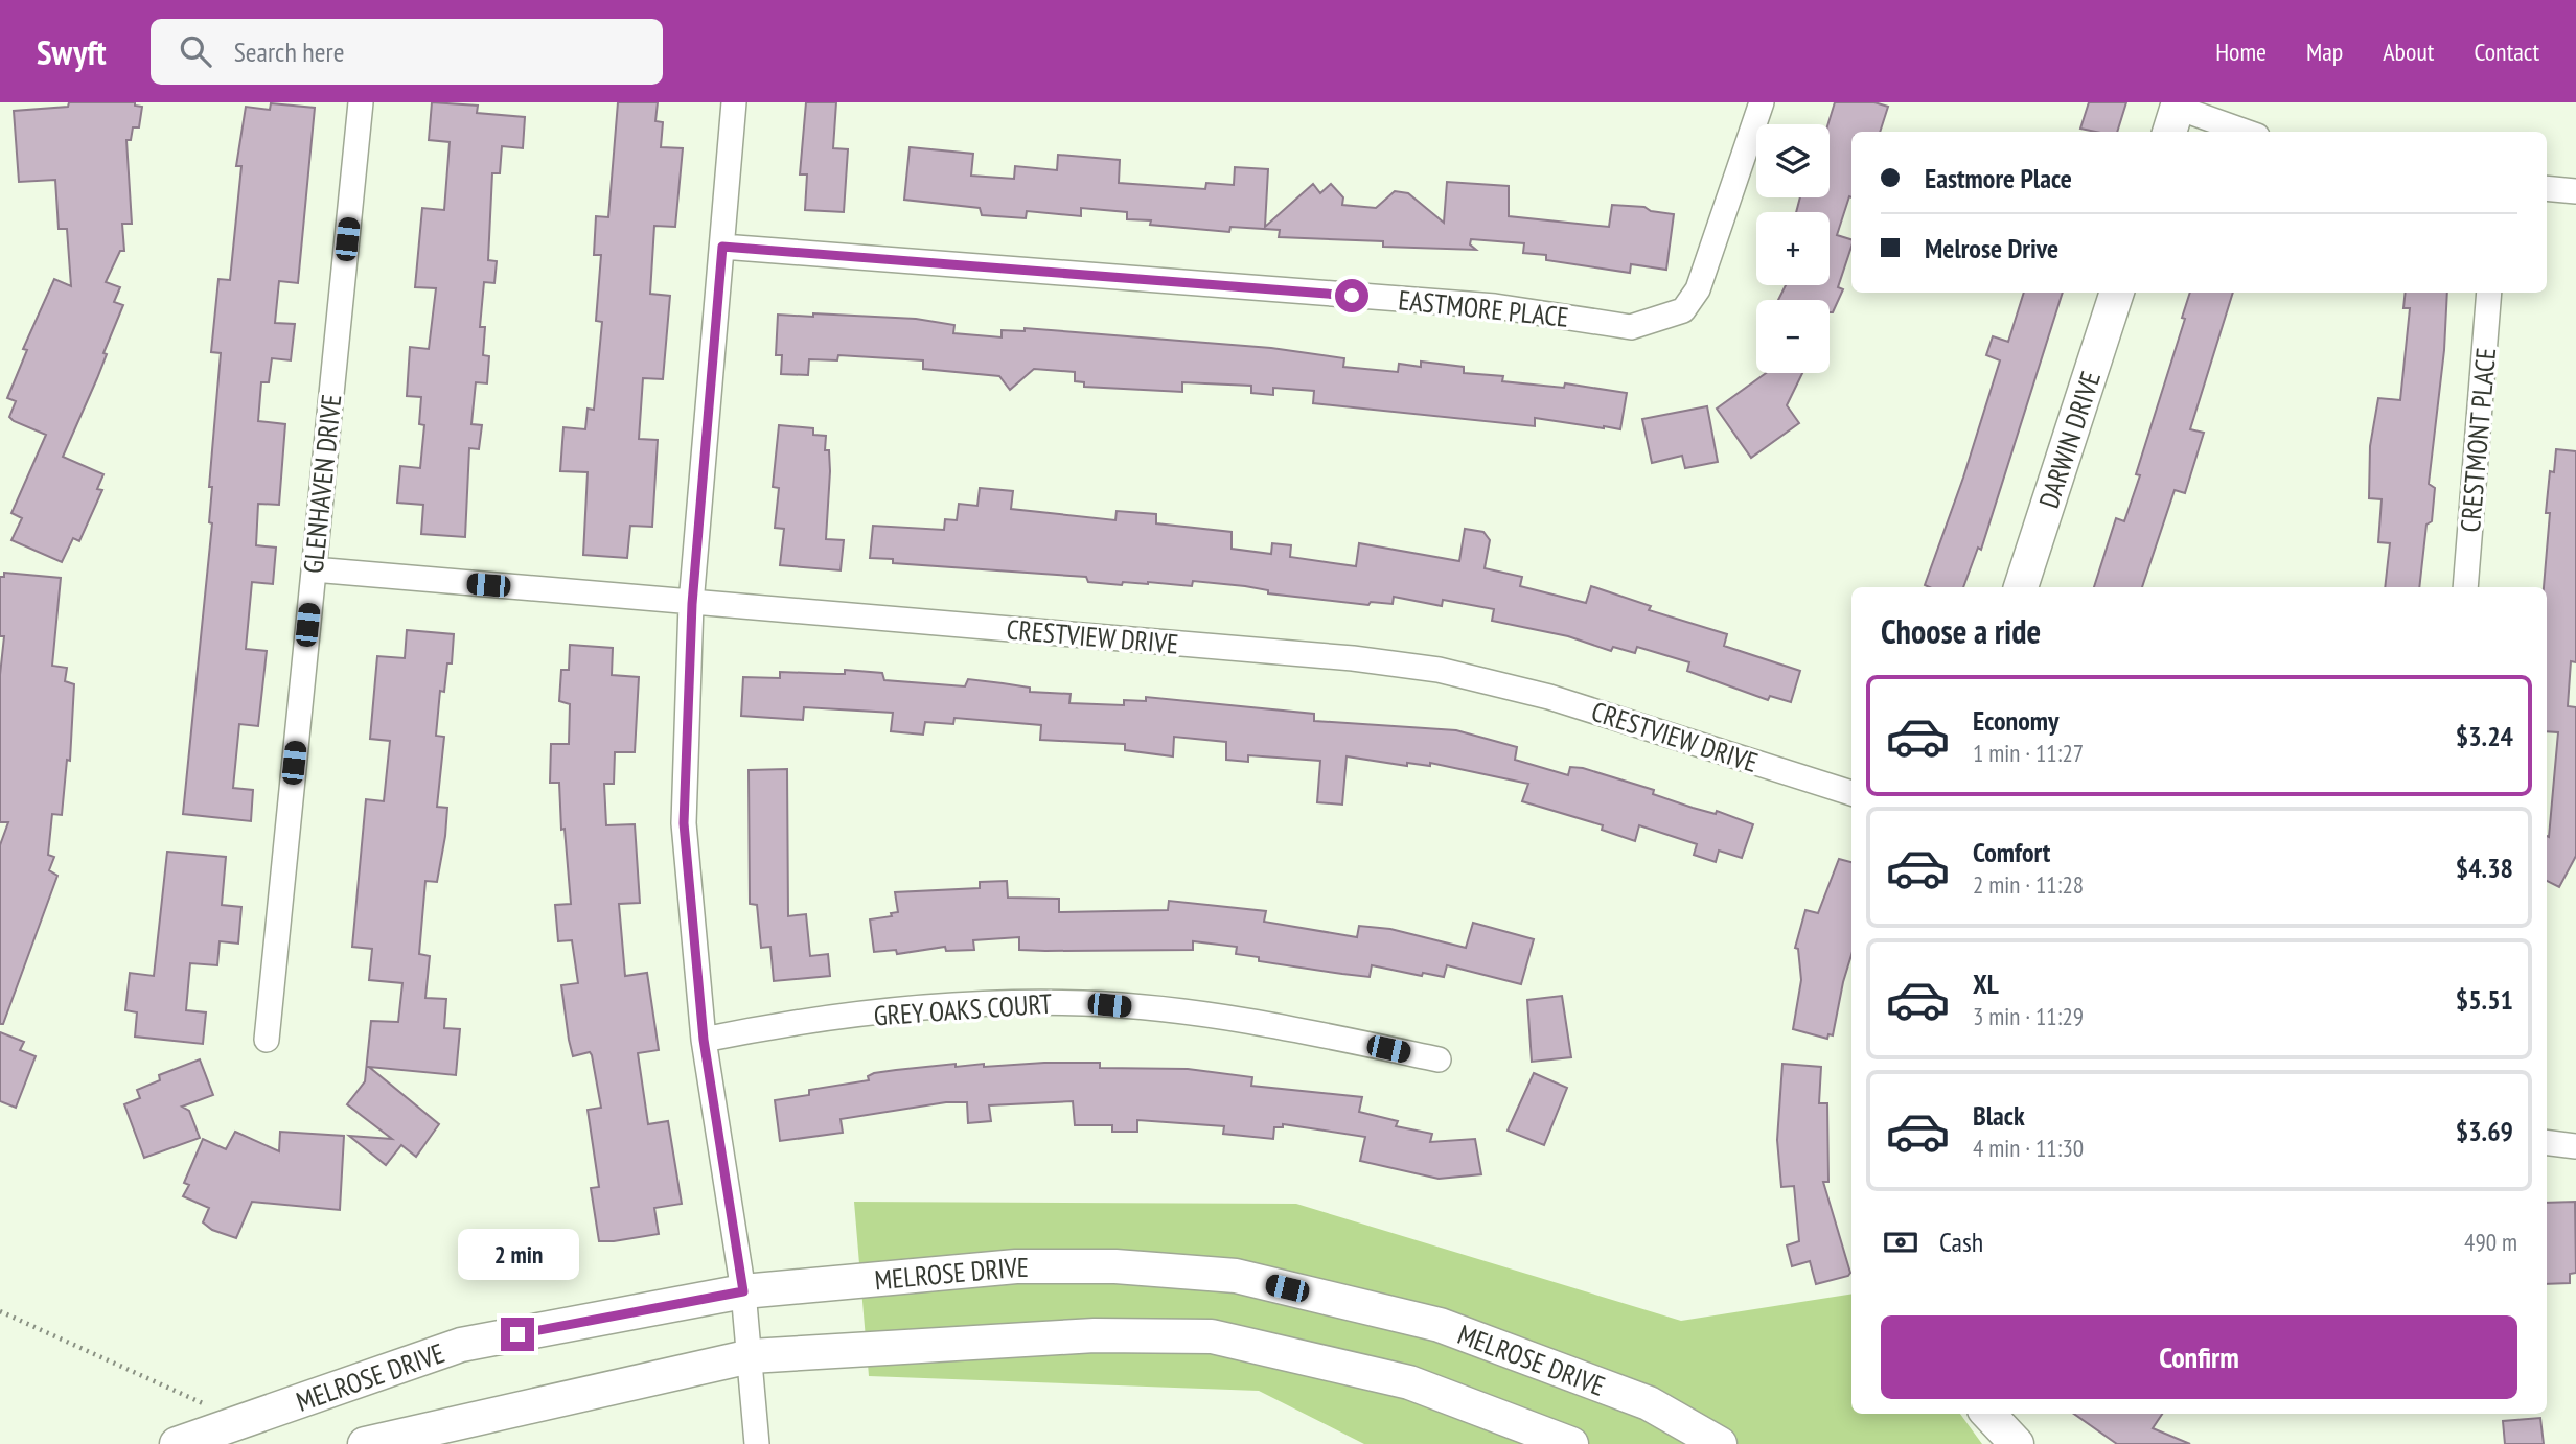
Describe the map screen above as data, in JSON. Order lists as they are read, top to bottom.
{
  "streets": {
    "main road": ["DARWIN DRIVE", "MELROSE DRIVE"],
    "street": [
      "EASTMORE PLACE",
      "CRESTMONT PLACE",
      "GLENHAVEN DRIVE",
      "CRESTVIEW DRIVE",
      "GREY OAKS COURT"
    ]
  },
  "crossings": [
    ["GLENHAVEN DRIVE", "CRESTVIEW DRIVE"]
  ],
  "page": {
    "header": "Swyft",
    "search": "Search here",
    "nav": [
      "Home",
      "Map",
      "About",
      "Contact"
    ],
    "map_buttons": ["+", "−"],
    "banner": ["Eastmore Place", "Melrose Drive"],
    "heading": "Choose a ride",
    "list": [
      {
        "name": "Economy",
        "note": "1 min · 11:27",
        "value": "$3.24"
      },
      {
        "name": "Comfort",
        "note": "2 min · 11:28",
        "value": "$4.38"
      },
      {
        "name": "XL",
        "note": "3 min · 11:29",
        "value": "$5.51"
      },
      {
        "name": "Black",
        "note": "4 min · 11:30",
        "value": "$3.69"
      }
    ],
    "pay": ["Cash", "490 m"],
    "bubble": "2 min",
    "buttons": "Confirm"
  }
}
